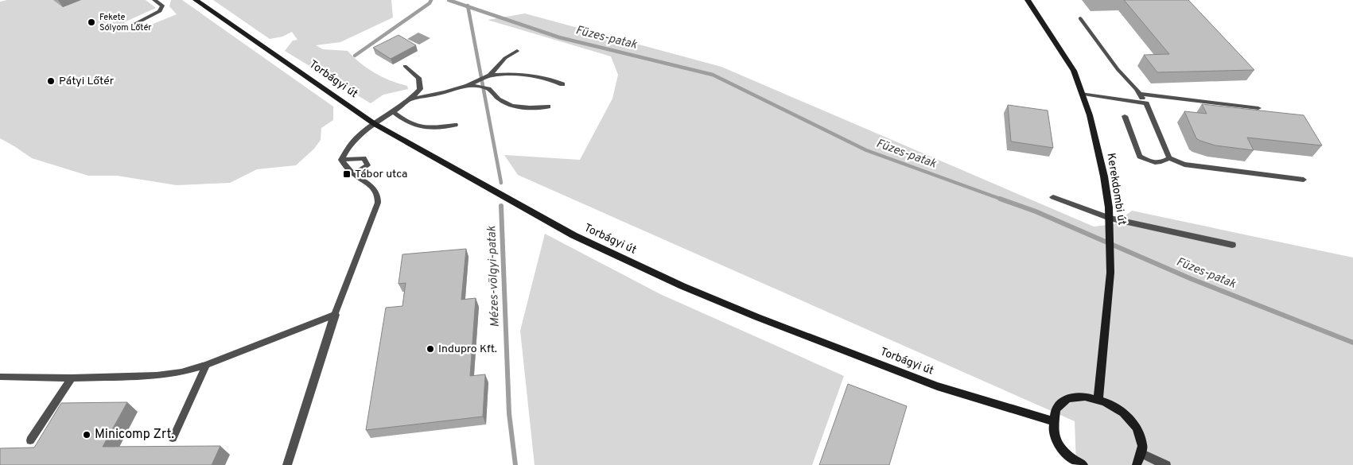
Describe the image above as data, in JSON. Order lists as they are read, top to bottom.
{
  "streets": {
    "street": ["Torbágyi út", "Kerekdombi út"]
  },
  "water": ["Füzes-patak", "Mézes-völgyi-patak"],
  "places": {
    "other": [
      "Fekete Sólyom Lőtér",
      "Pátyi Lőtér",
      "Indupro Kft.",
      "Minicomp Zrt."
    ],
    "transit": ["Tábor utca"]
  }
}
